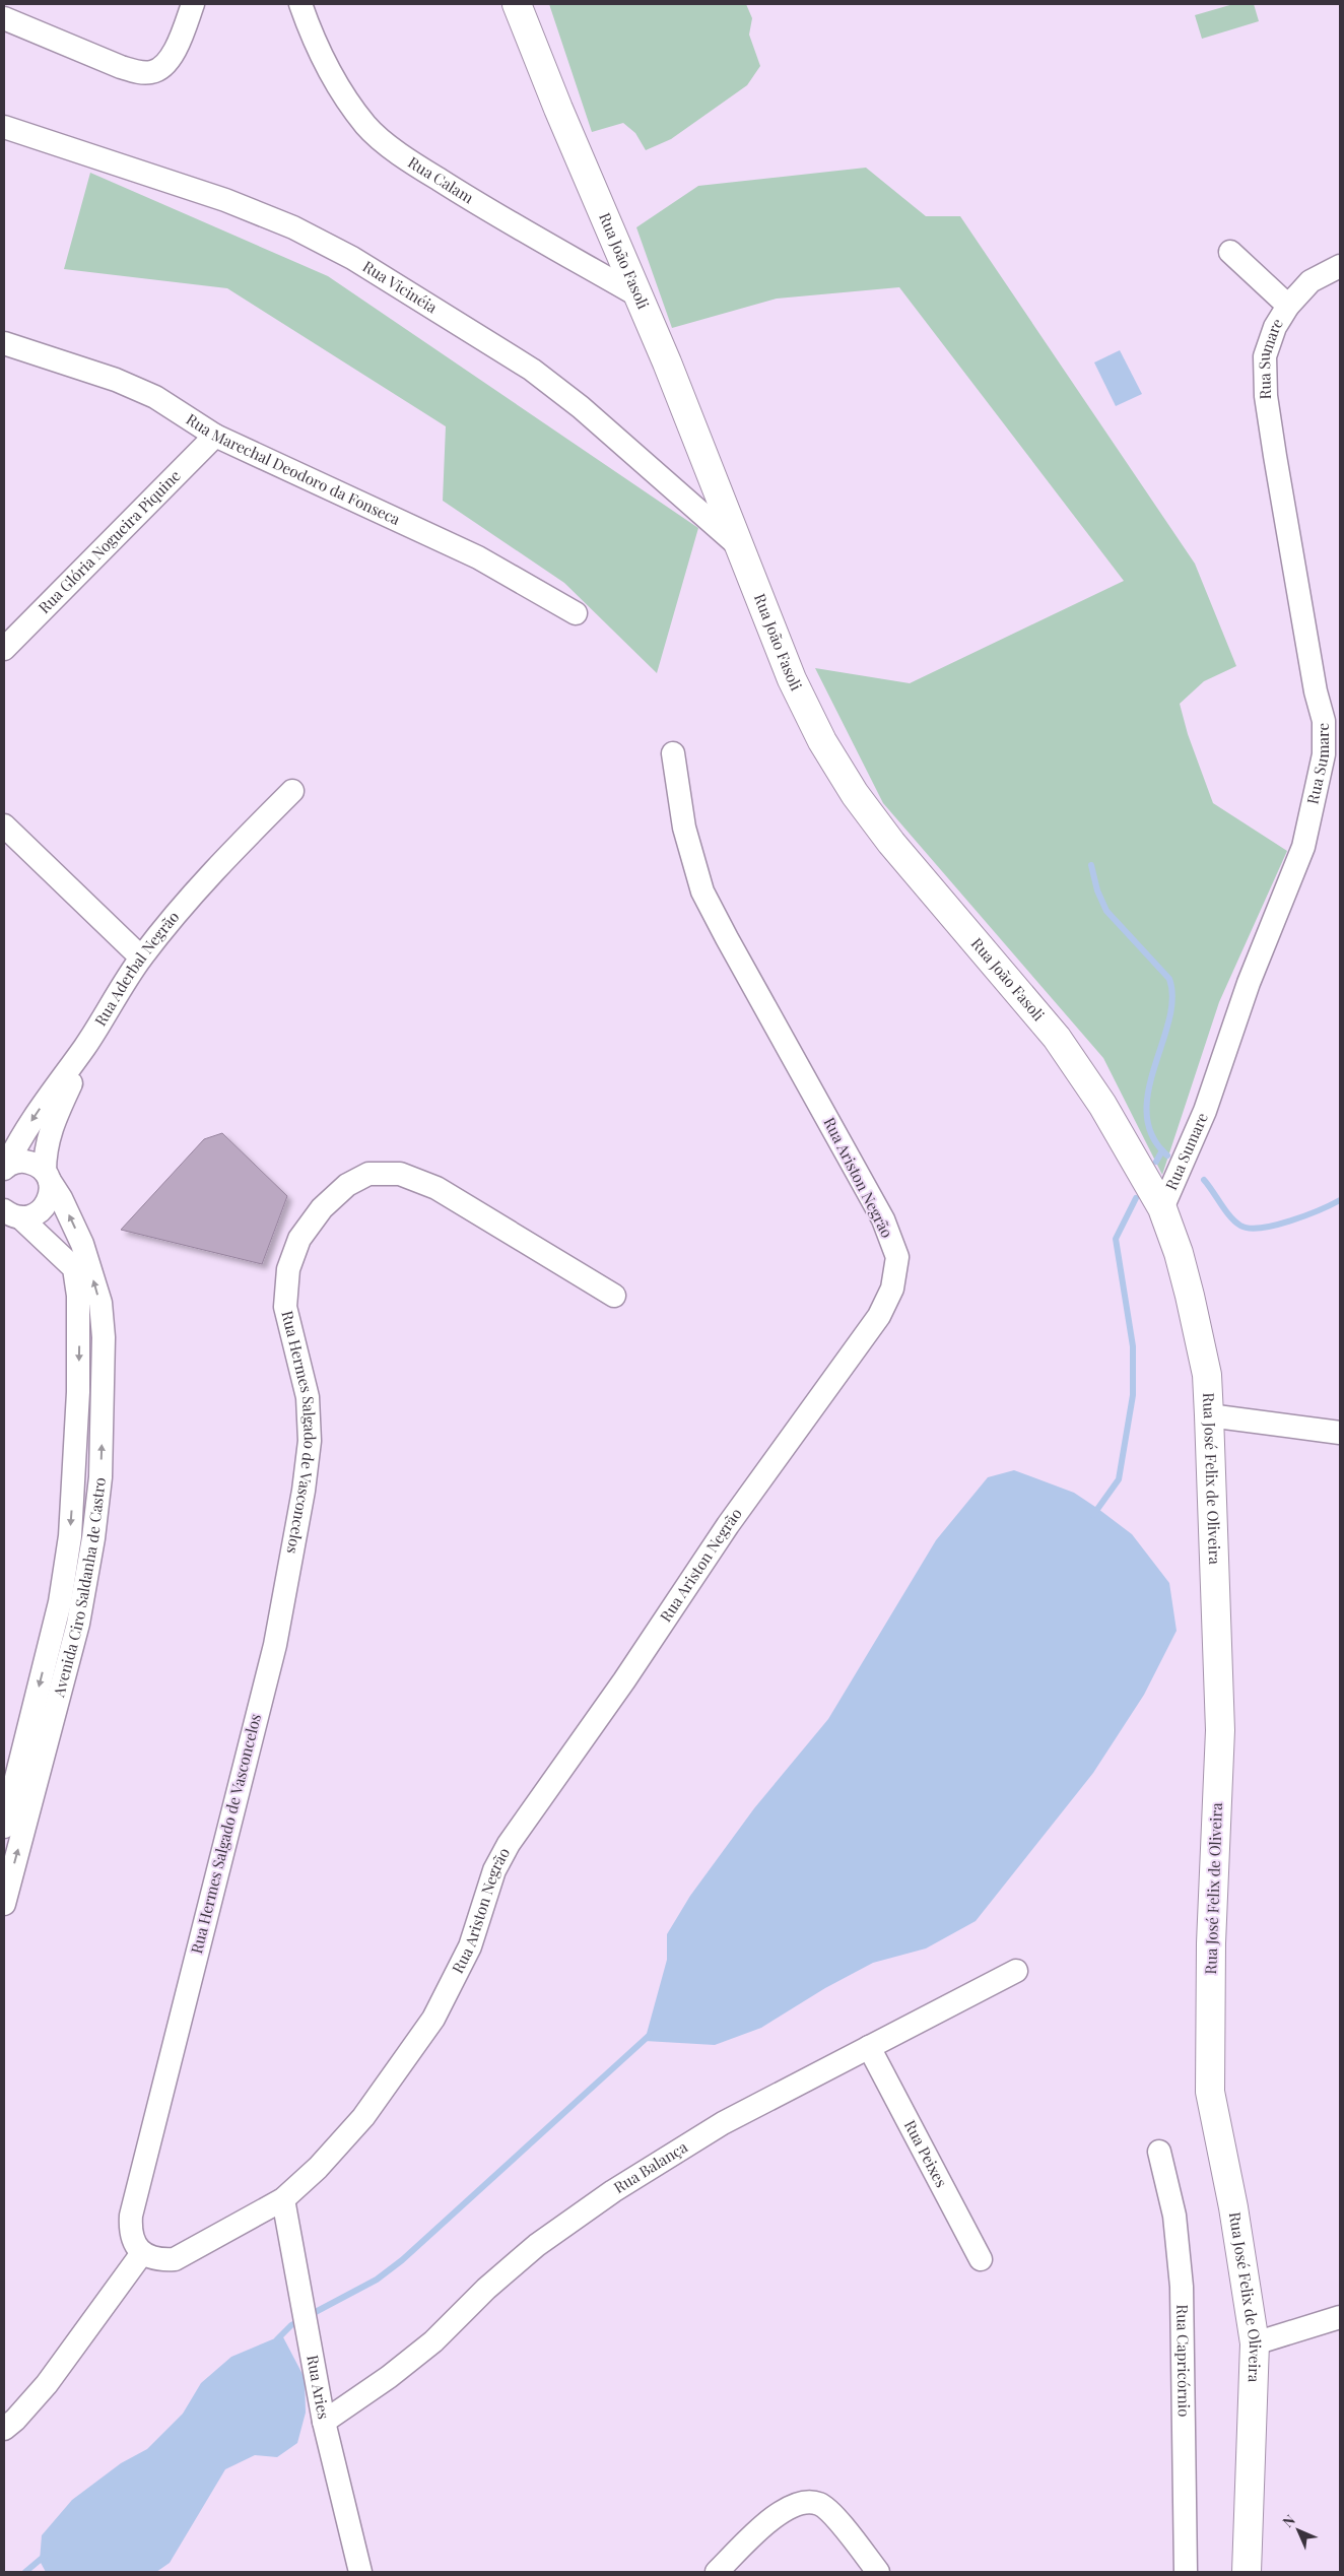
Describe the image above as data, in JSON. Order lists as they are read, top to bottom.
{
  "streets": {
    "main road": ["Rua João Fasoli", "Rua José Felix de Oliveira"],
    "street": [
      "Rua Calam",
      "Rua Vicinéia",
      "Rua Sumare",
      "Rua Marechal Deodoro da Fonseca",
      "Rua Glória Nogueira Piquine",
      "Rua Aderbal Negrão",
      "Rua Ariston Negrão",
      "Rua Hermes Salgado de Vasconcelos",
      "Avenida Ciro Saldanha de Castro",
      "Rua Peixes",
      "Rua Balança",
      "Rua Capricórnio",
      "Rua Aries"
    ]
  },
  "crossings": [
    ["Rua Calam", "Rua João Fasoli"],
    ["Rua João Fasoli", "Rua Vicinéia"],
    ["Rua João Fasoli", "Rua Sumare"],
    ["Rua João Fasoli", "Rua José Felix de Oliveira"],
    ["Rua Sumare", "Rua José Felix de Oliveira"],
    ["Rua Marechal Deodoro da Fonseca", "Rua Glória Nogueira Piquine"],
    ["Rua Ariston Negrão", "Rua Hermes Salgado de Vasconcelos"],
    ["Rua Ariston Negrão", "Rua Aries"],
    ["Rua Peixes", "Rua Balança"],
    ["Rua Balança", "Rua Aries"]
  ],
  "north": "top left"
}
